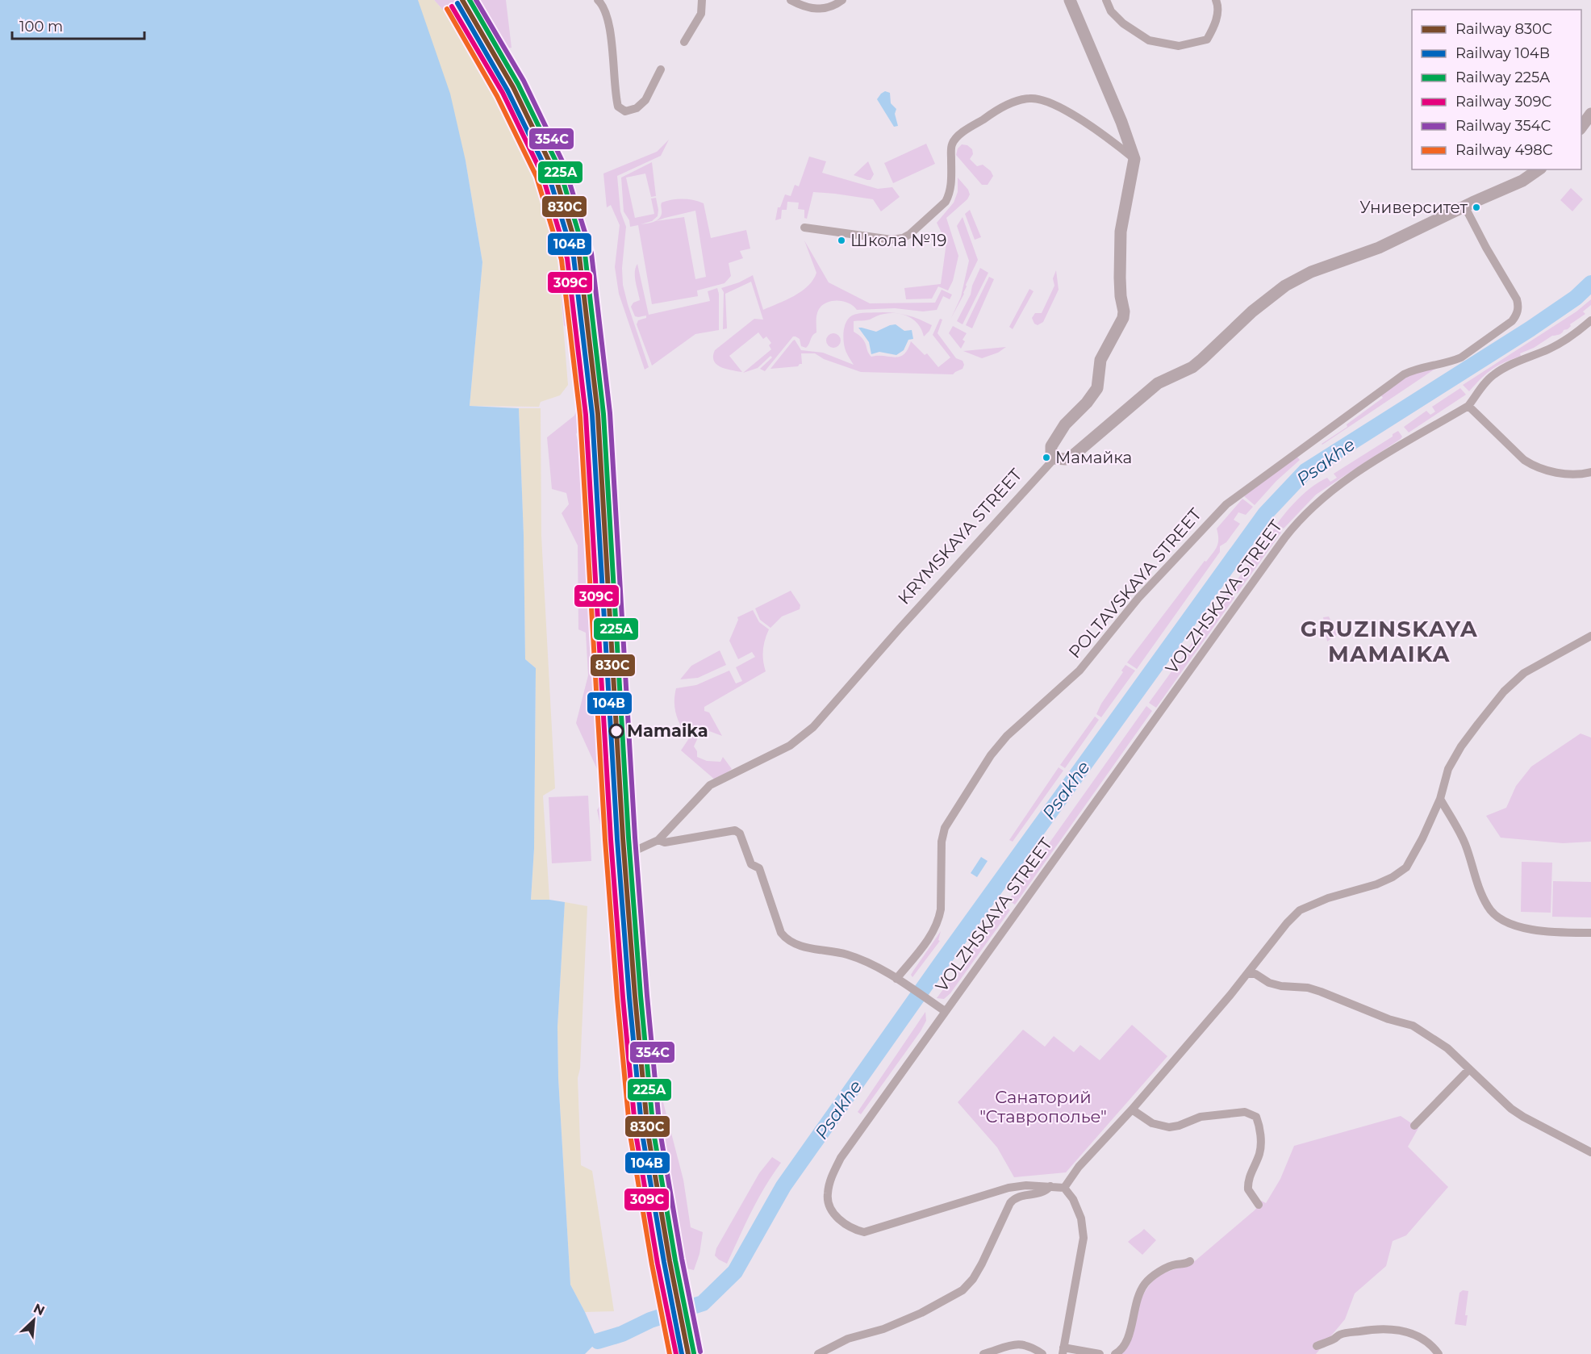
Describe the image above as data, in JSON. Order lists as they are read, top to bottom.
{
  "streets": {
    "street": ["KRYMSKAYA STREET", "POLTAVSKAYA STREET", "VOLZHSKAYA STREET"]
  },
  "crossings": [
    ["KRYMSKAYA STREET", "POLTAVSKAYA STREET"],
    ["KRYMSKAYA STREET", "VOLZHSKAYA STREET"]
  ],
  "districts": ["GRUZINSKAYA MAMAIKA"],
  "water": ["Psakhe"],
  "parks": ["Санаторий \"Ставрополье\""],
  "places": [
    "Университет",
    "Школа №19",
    "Мамайка",
    "Mamaika"
  ],
  "lines": [
    "rail line 830С",
    "rail line 225А",
    "rail line 354С",
    "rail line 104В",
    "rail line 309С",
    "rail line 498С"
  ],
  "legend": [
    "Railway 830С",
    "Railway 104В",
    "Railway 225А",
    "Railway 309С",
    "Railway 354С",
    "Railway 498С"
  ],
  "scale_bar": "100 m",
  "north": "top right"
}
